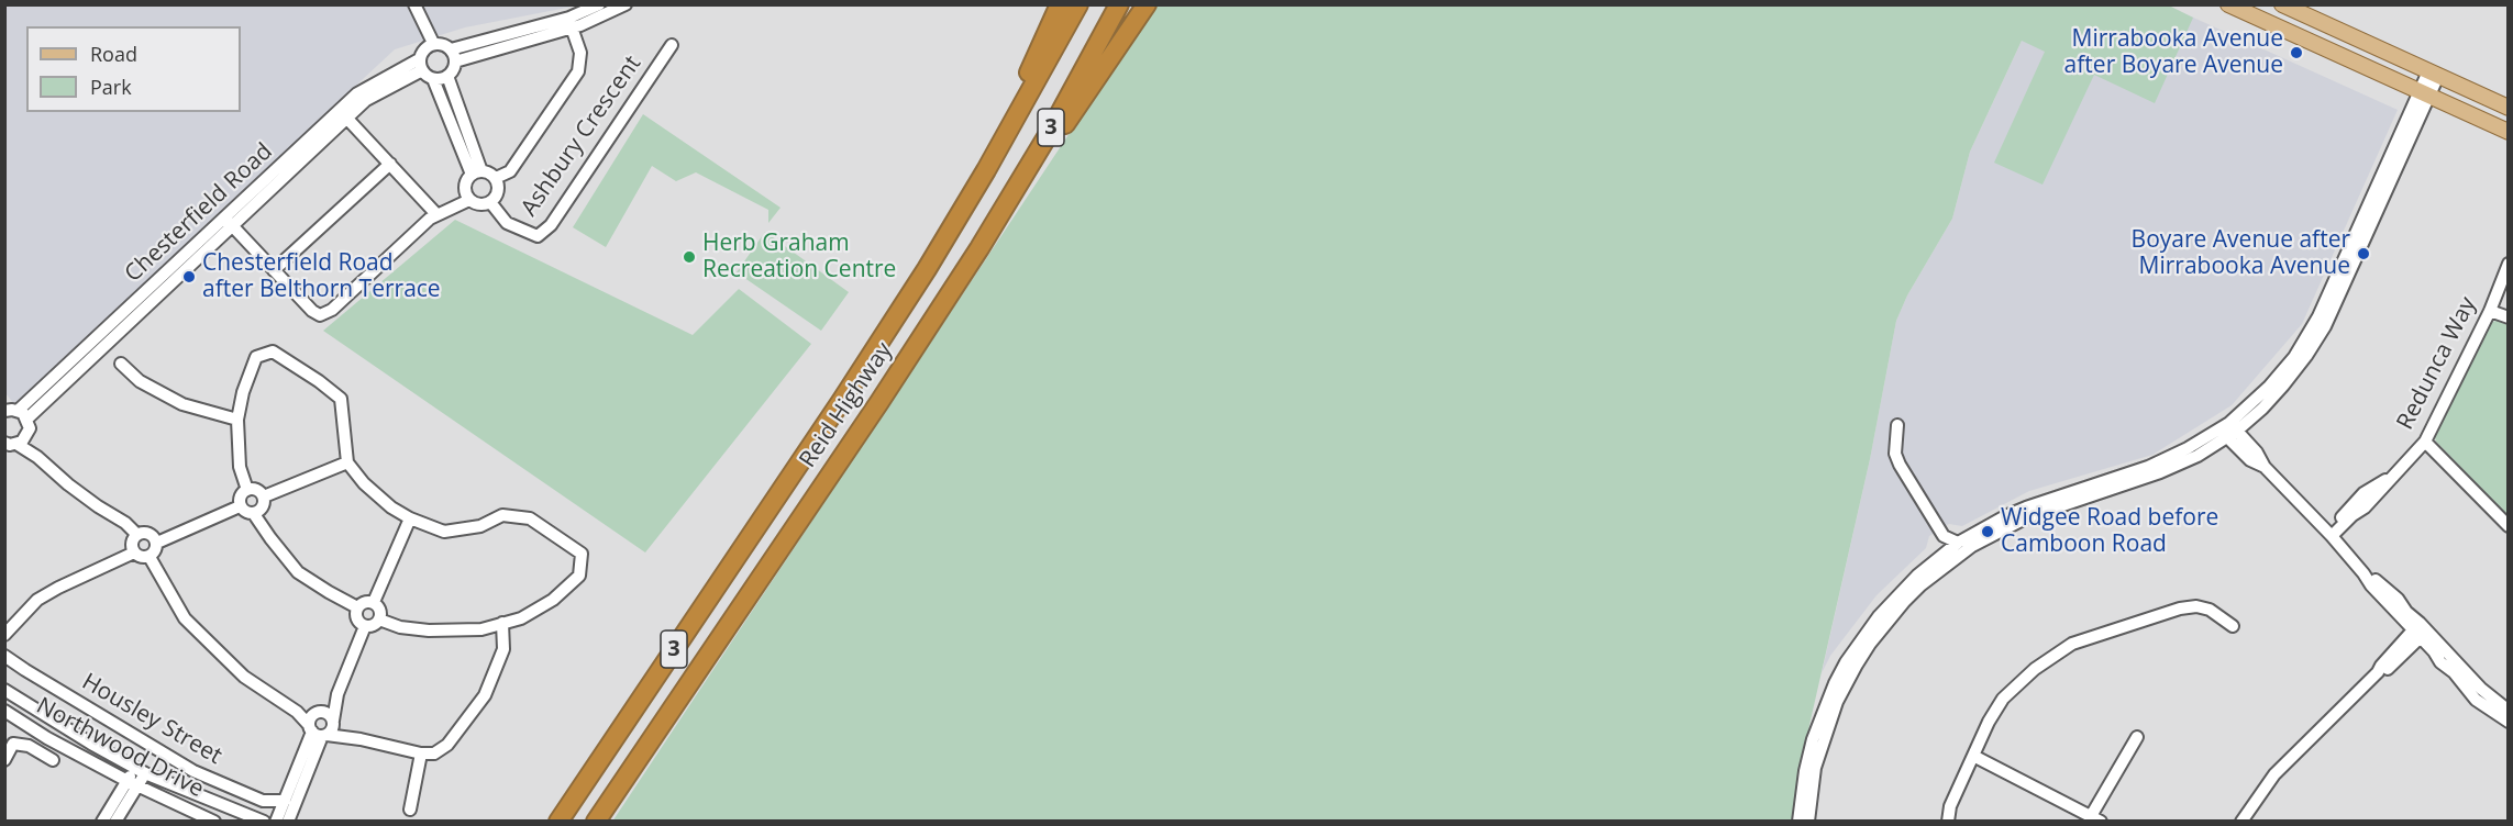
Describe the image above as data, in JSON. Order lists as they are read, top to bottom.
{
  "streets": {
    "highway": ["3", "Reid Highway"],
    "street": [
      "Ashbury Crescent",
      "Chesterfield Road",
      "Redunca Way",
      "Housley Street",
      "Northwood Drive"
    ]
  },
  "places": [
    "Mirrabooka Avenue after Boyare Avenue",
    "Boyare Avenue after Mirrabooka Avenue",
    "Herb Graham Recreation Centre",
    "Chesterfield Road after Belthorn Terrace",
    "Widgee Road before Camboon Road"
  ],
  "legend": ["Road", "Park"]
}
